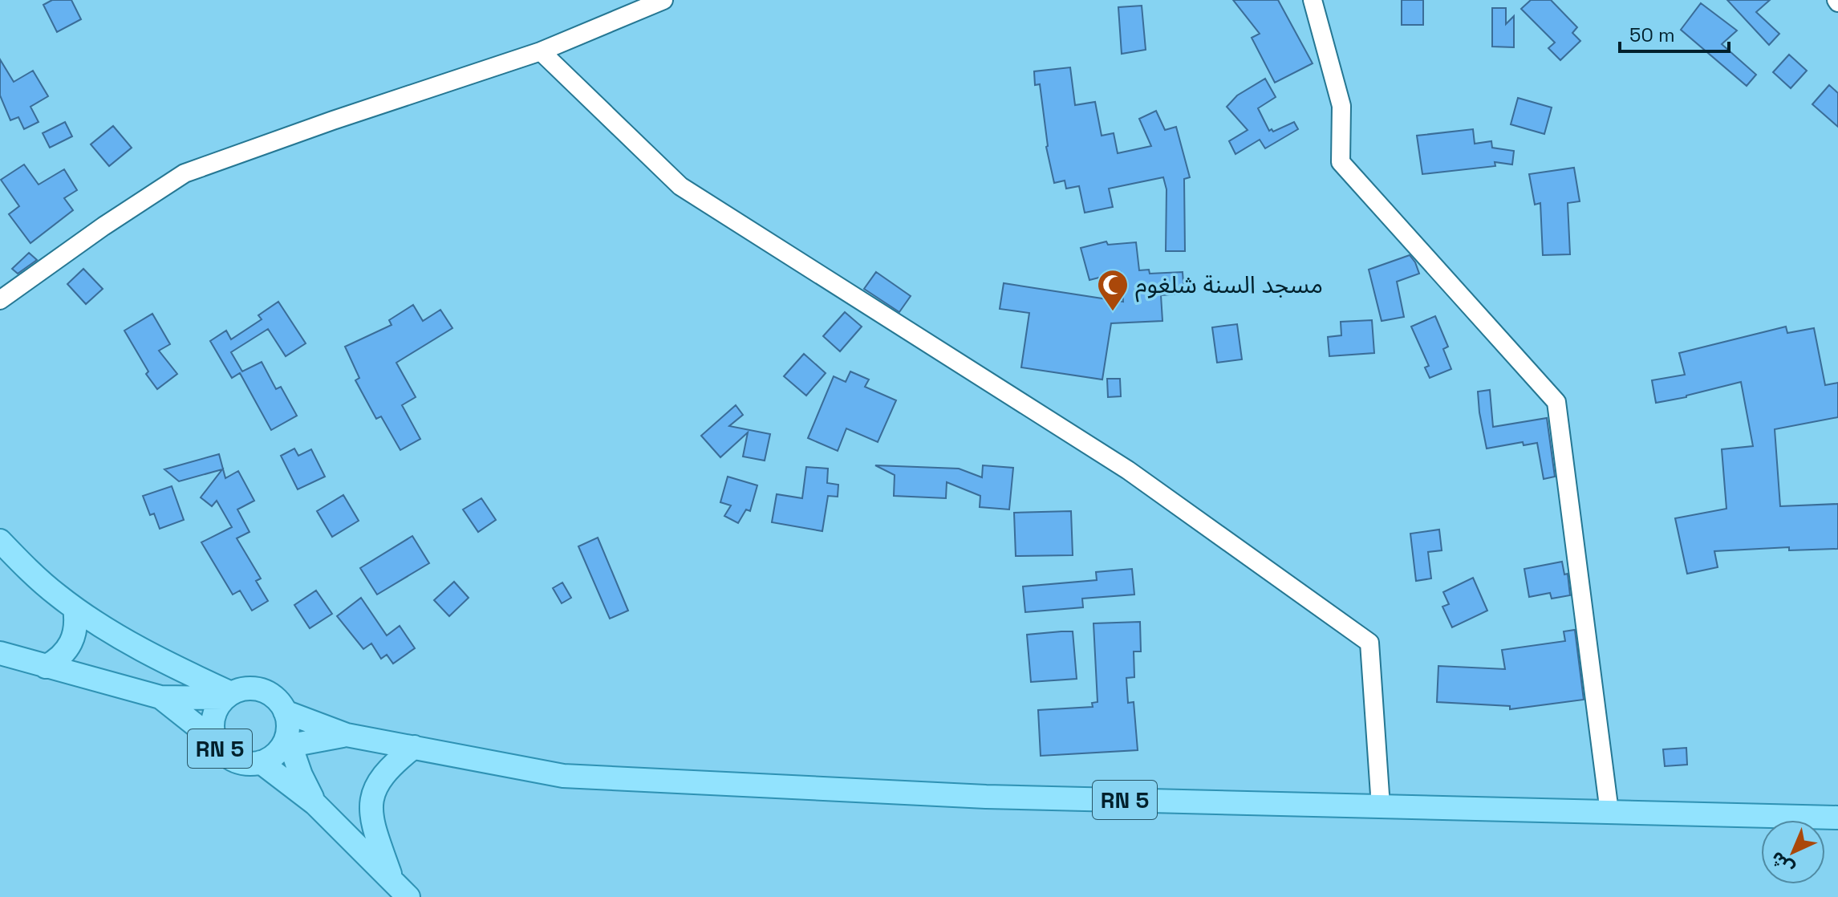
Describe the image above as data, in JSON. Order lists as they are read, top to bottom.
{
  "streets": {
    "main road": ["RN 5"]
  },
  "places": {
    "mosque": ["مسجد السنة شلغوم"]
  },
  "scale_bar": "50 m",
  "north": "bottom left"
}
